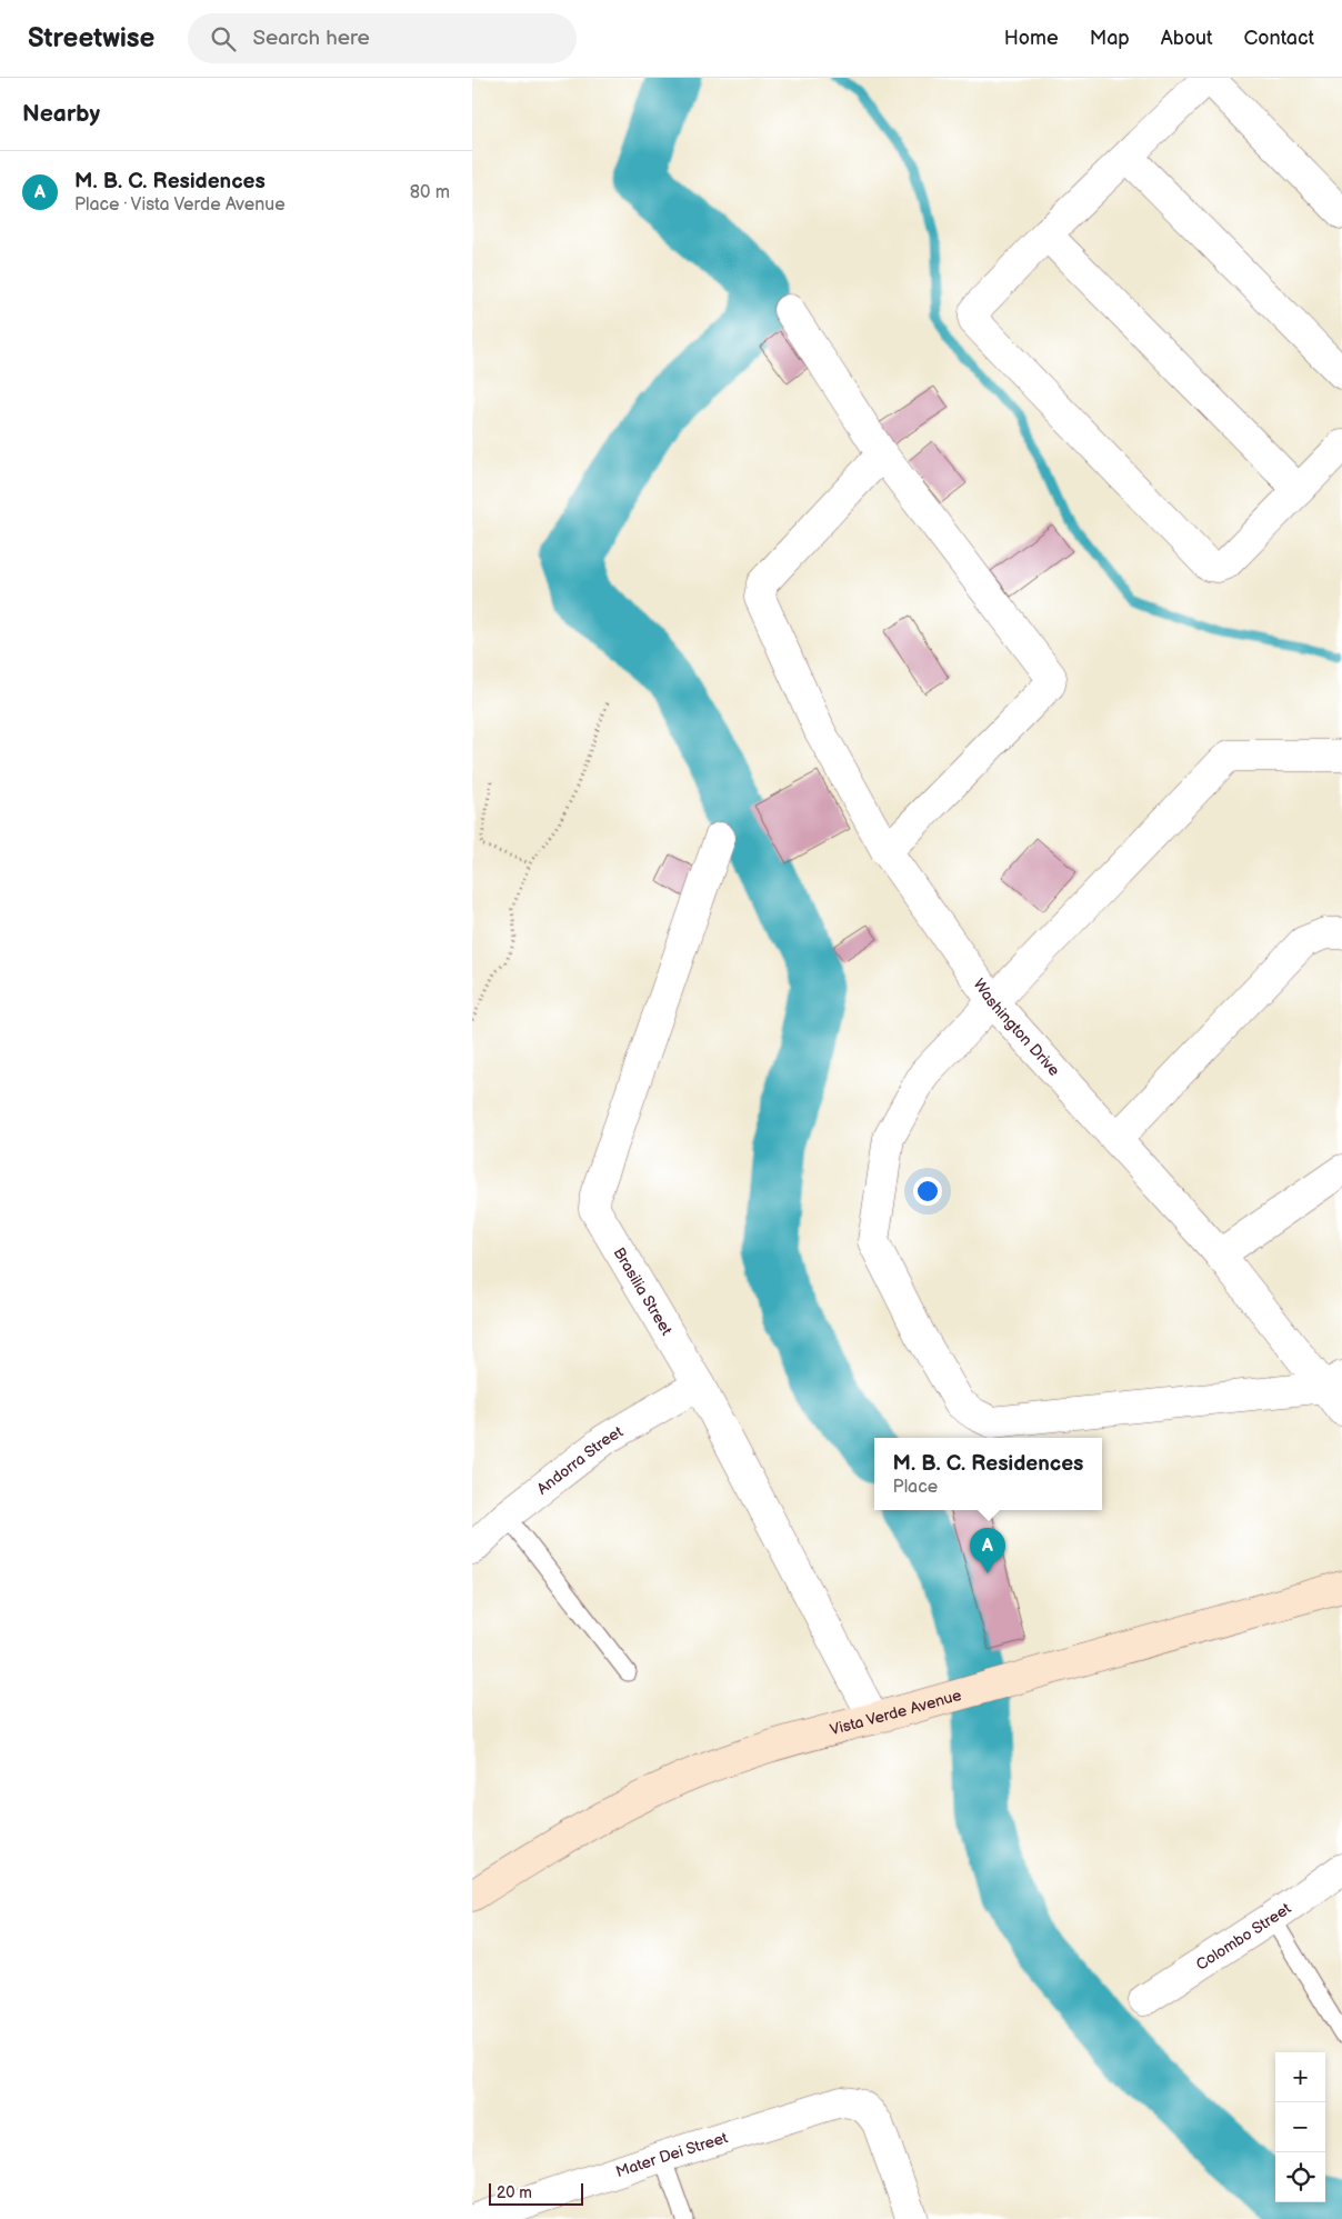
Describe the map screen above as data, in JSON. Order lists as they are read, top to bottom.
{
  "streets": {
    "street": [
      "Washington Drive",
      "Brasilia Street",
      "Andorra Street",
      "Vista Verde Avenue",
      "Colombo Street",
      "Mater Dei Street"
    ]
  },
  "crossings": [
    ["Brasilia Street", "Andorra Street"],
    ["Brasilia Street", "Vista Verde Avenue"]
  ],
  "scale_bar": "20 m",
  "page": {
    "header": "Streetwise",
    "search": "Search here",
    "nav": [
      "Home",
      "Map",
      "About",
      "Contact"
    ],
    "heading": "Nearby",
    "list": [
      {
        "mark": "A",
        "name": "M. B. C. Residences",
        "note": "Place · Vista Verde Avenue",
        "value": "80 m"
      }
    ],
    "popup": ["M. B. C. Residences", "Place"],
    "pins": "A",
    "map_buttons": ["+", "−"],
    "scale": "20 m"
  }
}
